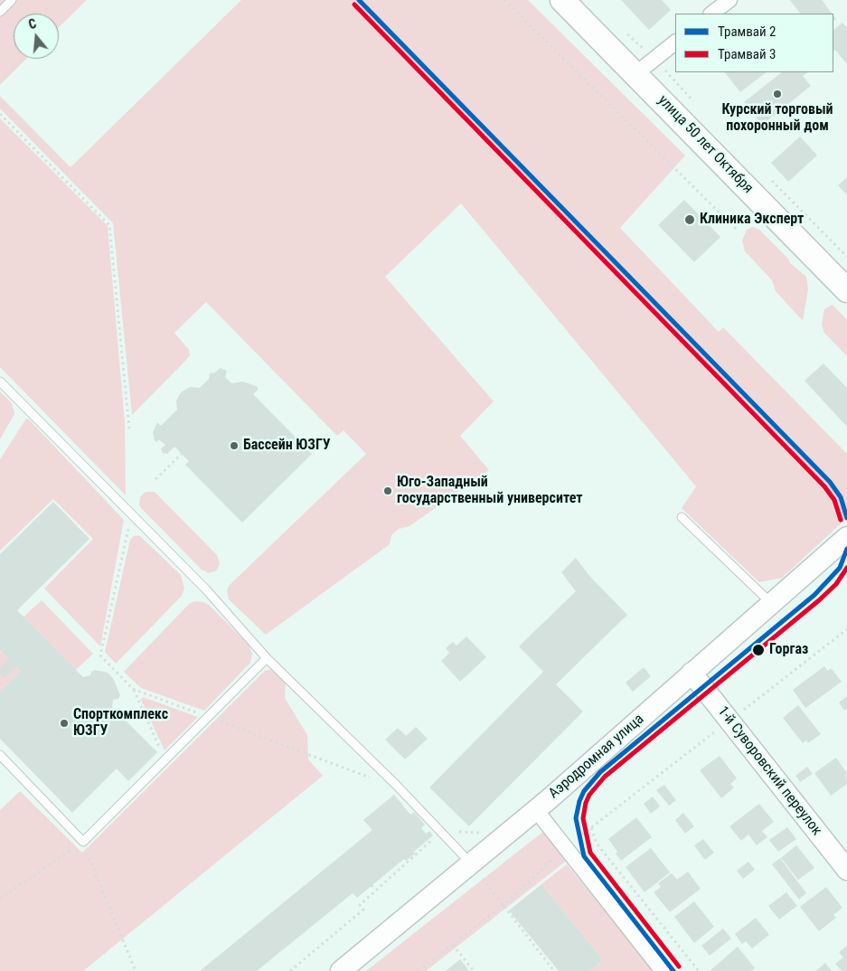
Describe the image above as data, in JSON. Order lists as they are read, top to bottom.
{
  "streets": {
    "main road": ["улица 50 лет Октября"],
    "street": ["Аэродромная улица", "1-й Суворовский переулок"]
  },
  "crossings": [
    ["Аэродромная улица", "1-й Суворовский переулок"]
  ],
  "places": [
    "Курский торговый похоронный дом",
    "Клиника Эксперт",
    "Бассейн ЮЗГУ",
    "Юго-Западный государственный университет",
    "Горгаз",
    "Спорткомплекс ЮЗГУ"
  ],
  "lines": ["tram line 2", "tram line 3"],
  "legend": ["Трамвай 2", "Трамвай 3"],
  "north": "top"
}
